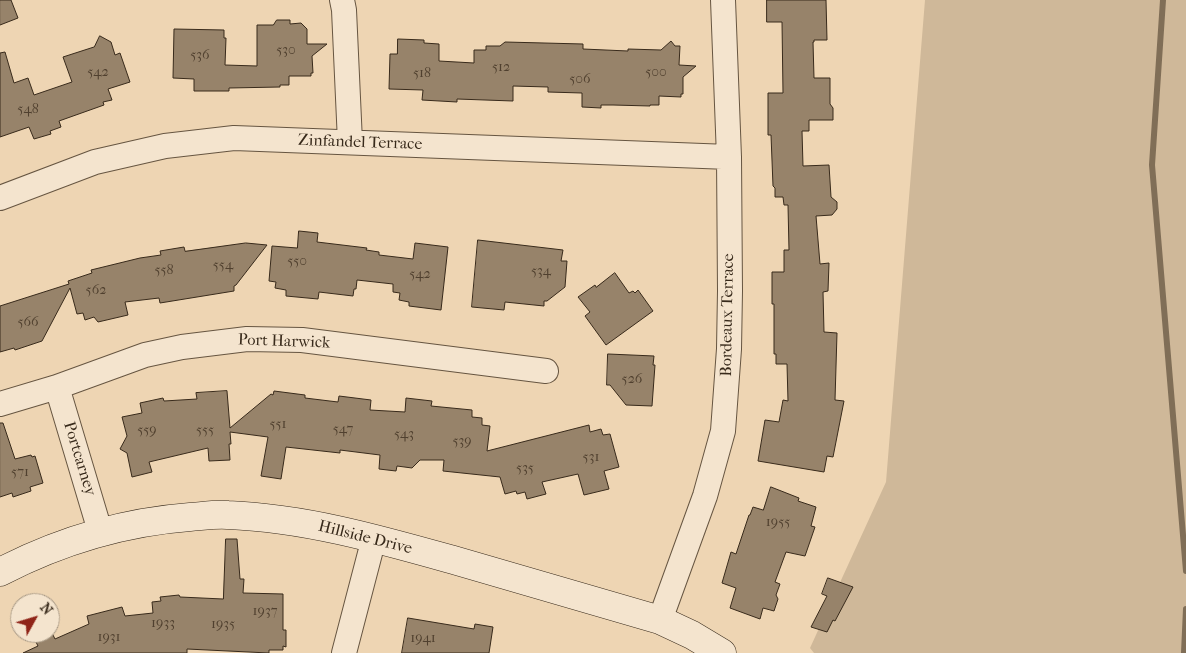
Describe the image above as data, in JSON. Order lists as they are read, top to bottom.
{
  "streets": {
    "street": [
      "Zinfandel Terrace",
      "Bordeaux Terrace",
      "Port Harwick",
      "Portcarney",
      "Hillside Drive"
    ]
  },
  "crossings": [
    ["Zinfandel Terrace", "Bordeaux Terrace"],
    ["Bordeaux Terrace", "Hillside Drive"],
    ["Port Harwick", "Portcarney"],
    ["Portcarney", "Hillside Drive"]
  ],
  "house_numbers": [
    "530",
    "536",
    "512",
    "542",
    "500",
    "518",
    "506",
    "548",
    "550",
    "554",
    "558",
    "534",
    "542",
    "562",
    "566",
    "526",
    "551",
    "547",
    "559",
    "555",
    "543",
    "539",
    "531",
    "535",
    "571",
    "1955",
    "1937",
    "1933",
    "1935",
    "1931",
    "1941"
  ],
  "north": "top right"
}
